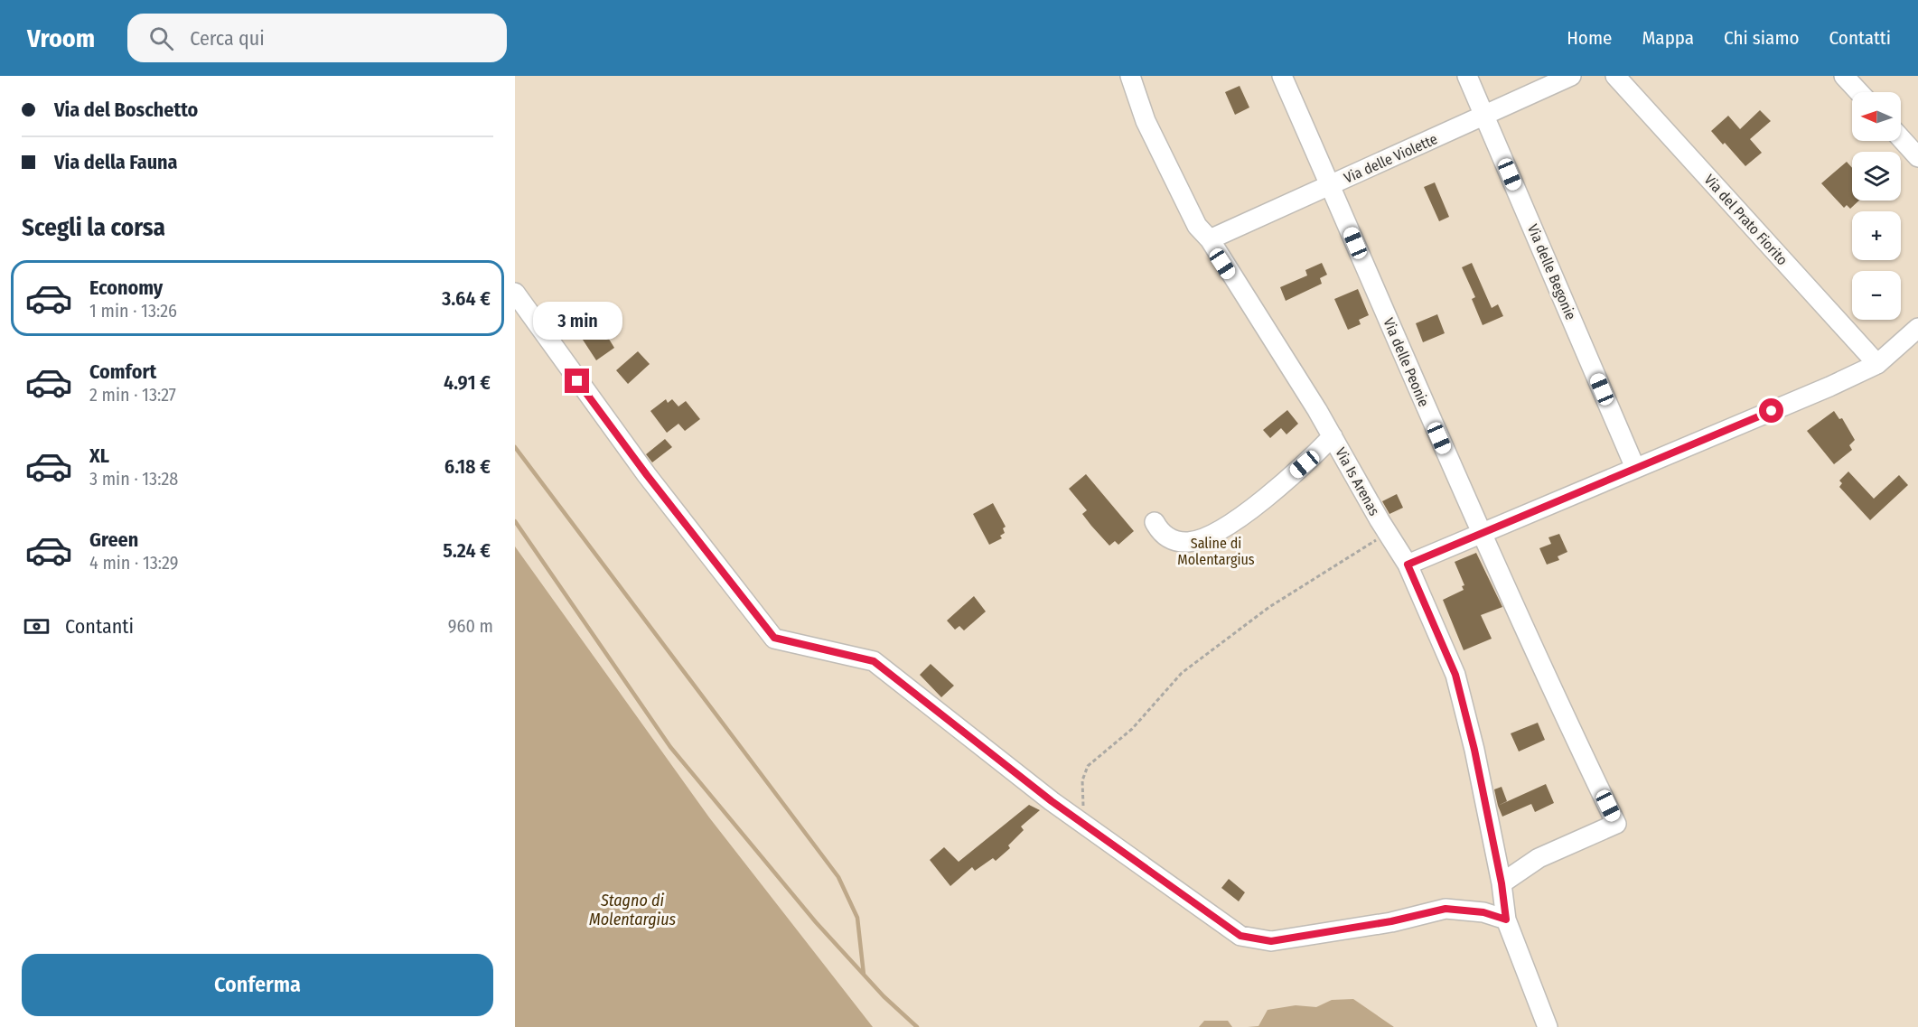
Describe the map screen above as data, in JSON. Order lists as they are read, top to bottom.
{
  "streets": {
    "street": [
      "Via delle Violette",
      "Via del Prato Fiorito",
      "Via delle Begonie",
      "Via delle Peonie",
      "Via Is Arenas"
    ]
  },
  "crossings": [
    ["Via delle Violette", "Via delle Begonie"],
    ["Via delle Violette", "Via delle Peonie"],
    ["Via delle Violette", "Via Is Arenas"],
    ["Via delle Peonie", "Via Is Arenas"]
  ],
  "water": ["Stagno di Molentargius"],
  "parks": ["Saline di Molentargius"],
  "north": "left",
  "page": {
    "header": "Vroom",
    "search": "Cerca qui",
    "nav": [
      "Home",
      "Mappa",
      "Chi siamo",
      "Contatti"
    ],
    "banner": ["Via del Boschetto", "Via della Fauna"],
    "map_buttons": ["+", "−"],
    "heading": "Scegli la corsa",
    "list": [
      {
        "name": "Economy",
        "note": "1 min · 13:26",
        "value": "3.64 €"
      },
      {
        "name": "Comfort",
        "note": "2 min · 13:27",
        "value": "4.91 €"
      },
      {
        "name": "XL",
        "note": "3 min · 13:28",
        "value": "6.18 €"
      },
      {
        "name": "Green",
        "note": "4 min · 13:29",
        "value": "5.24 €"
      }
    ],
    "bubble": "3 min",
    "pay": ["Contanti", "960 m"],
    "buttons": "Conferma"
  }
}
